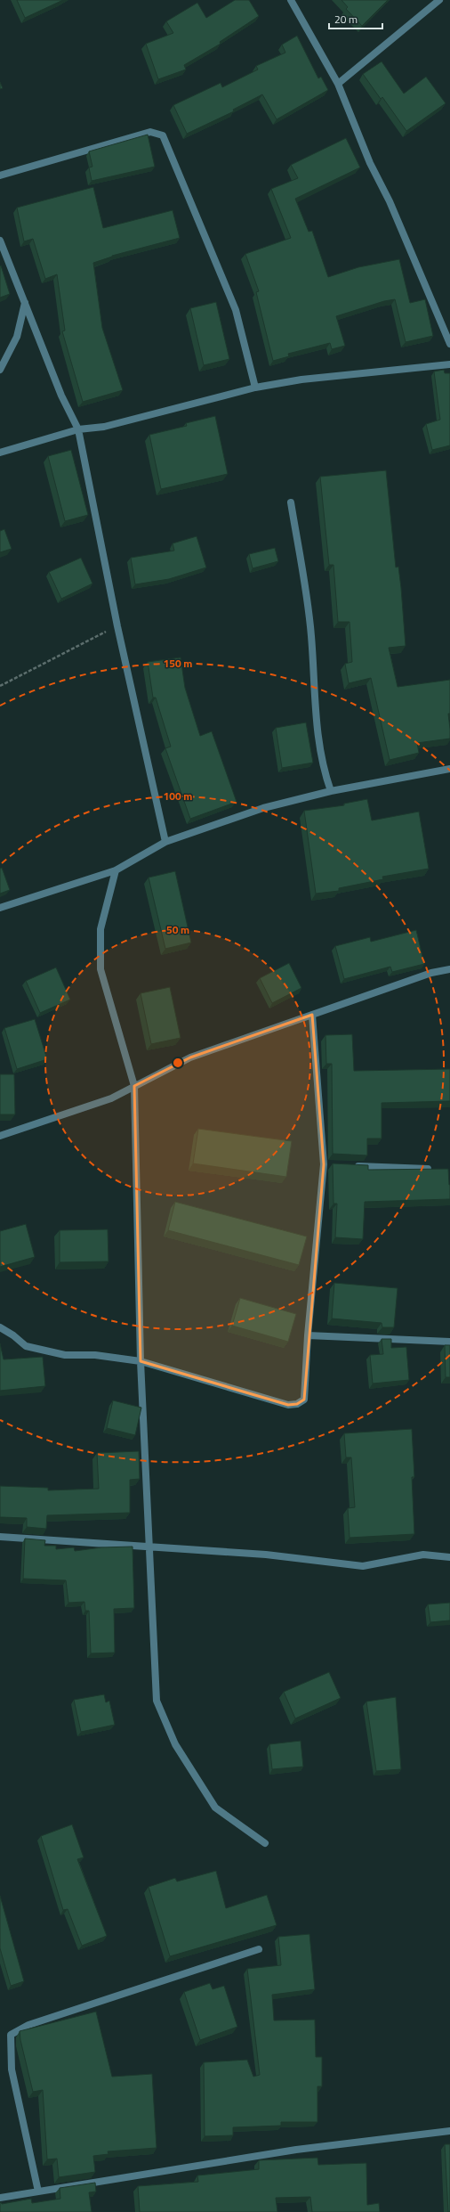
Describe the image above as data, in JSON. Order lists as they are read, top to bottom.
{
  "scale_bar": "20 m",
  "rings": ["150 m", "100 m", "50 m"]
}
